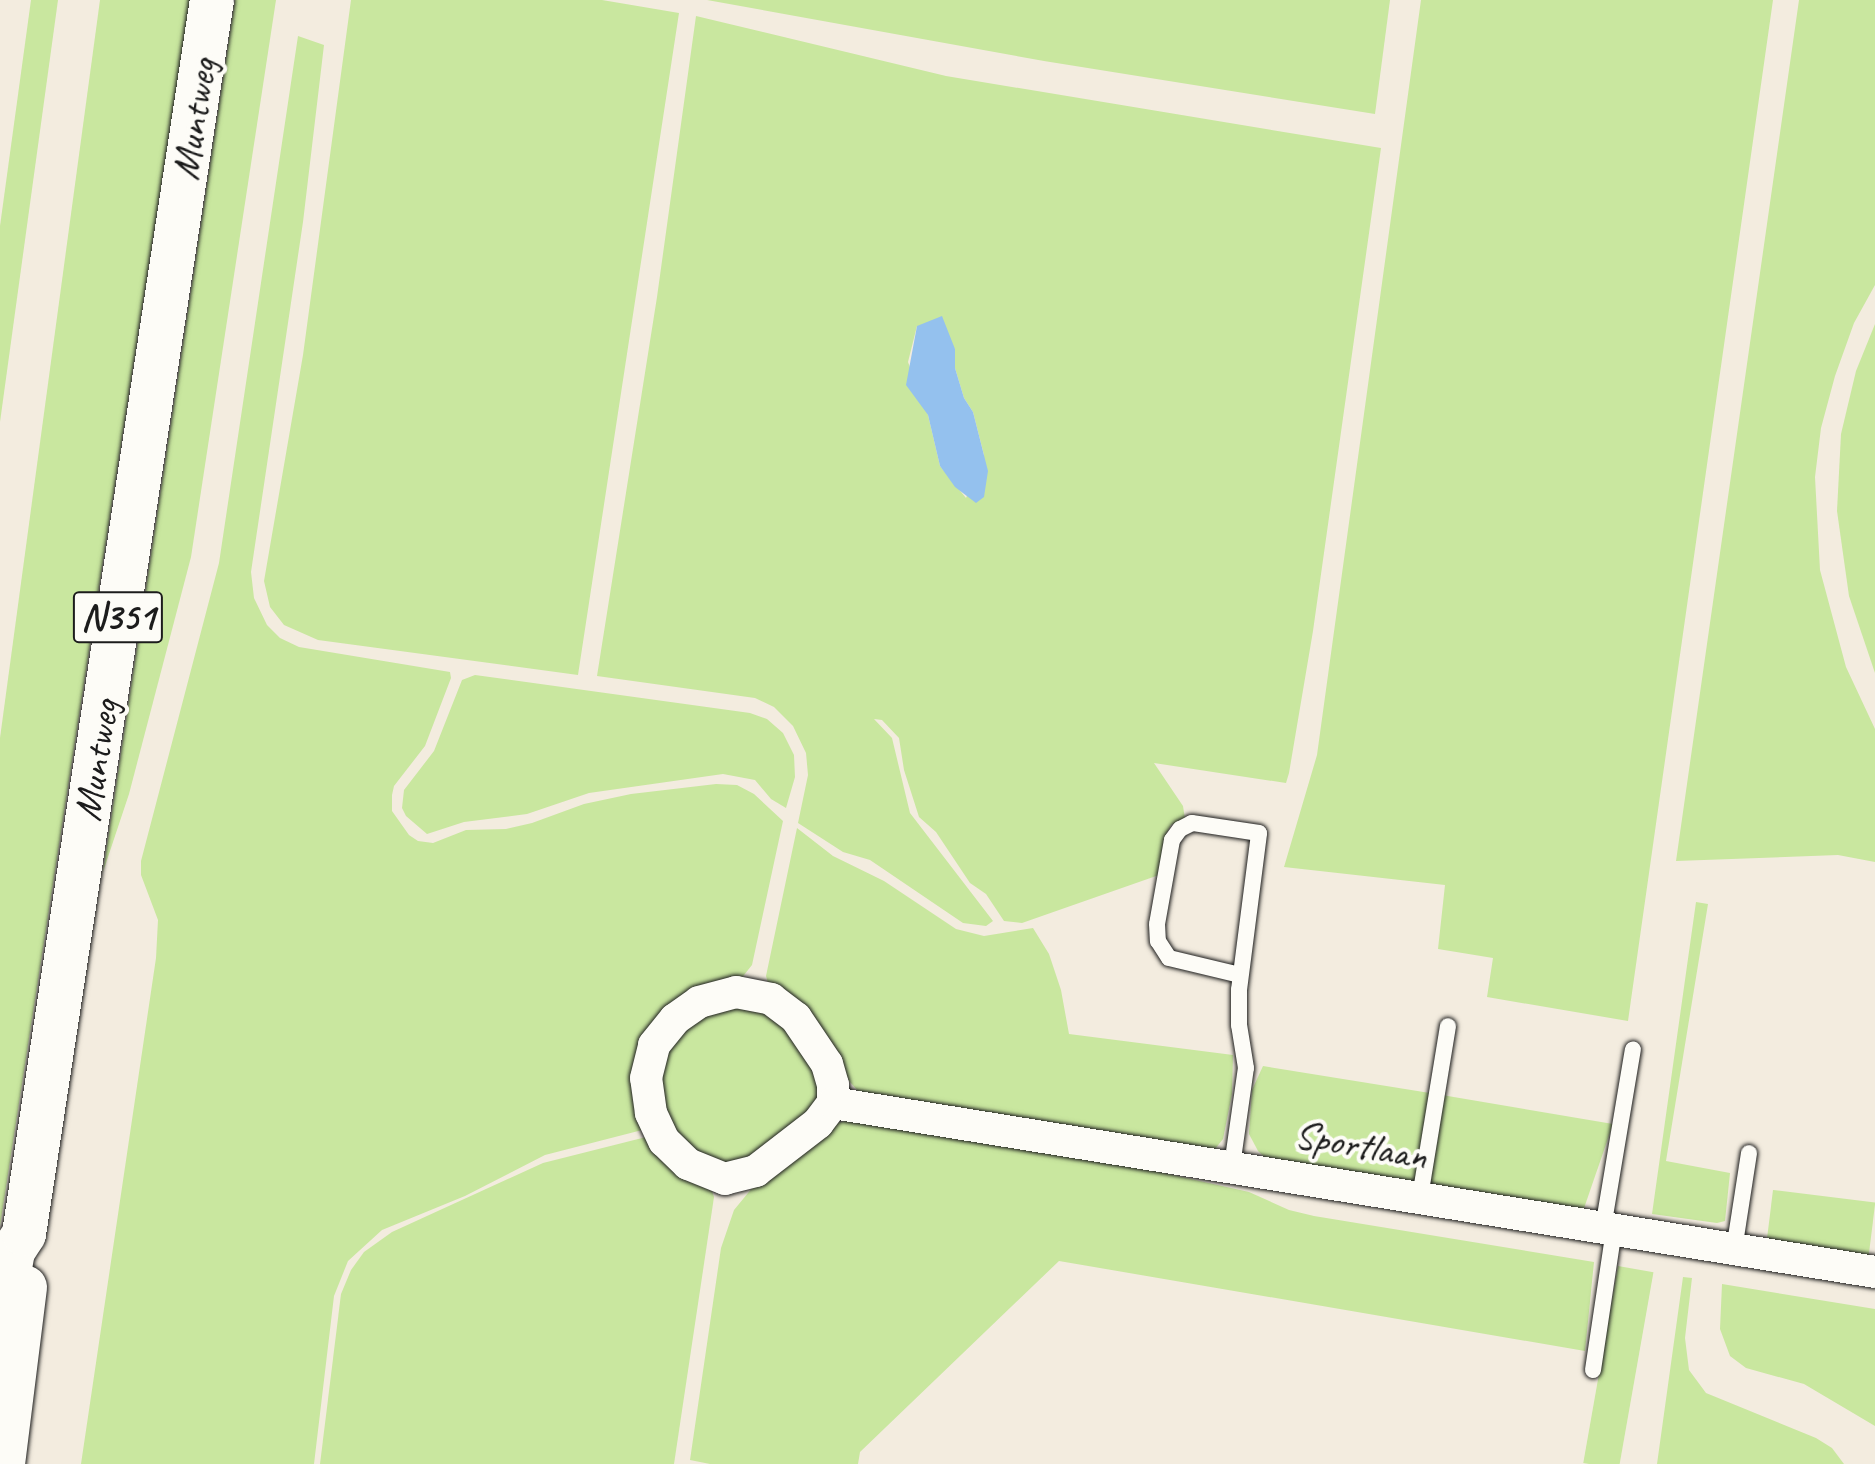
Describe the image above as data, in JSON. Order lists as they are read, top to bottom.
{
  "streets": {
    "main road": ["Muntweg", "N351"],
    "street": ["Sportlaan"]
  }
}
